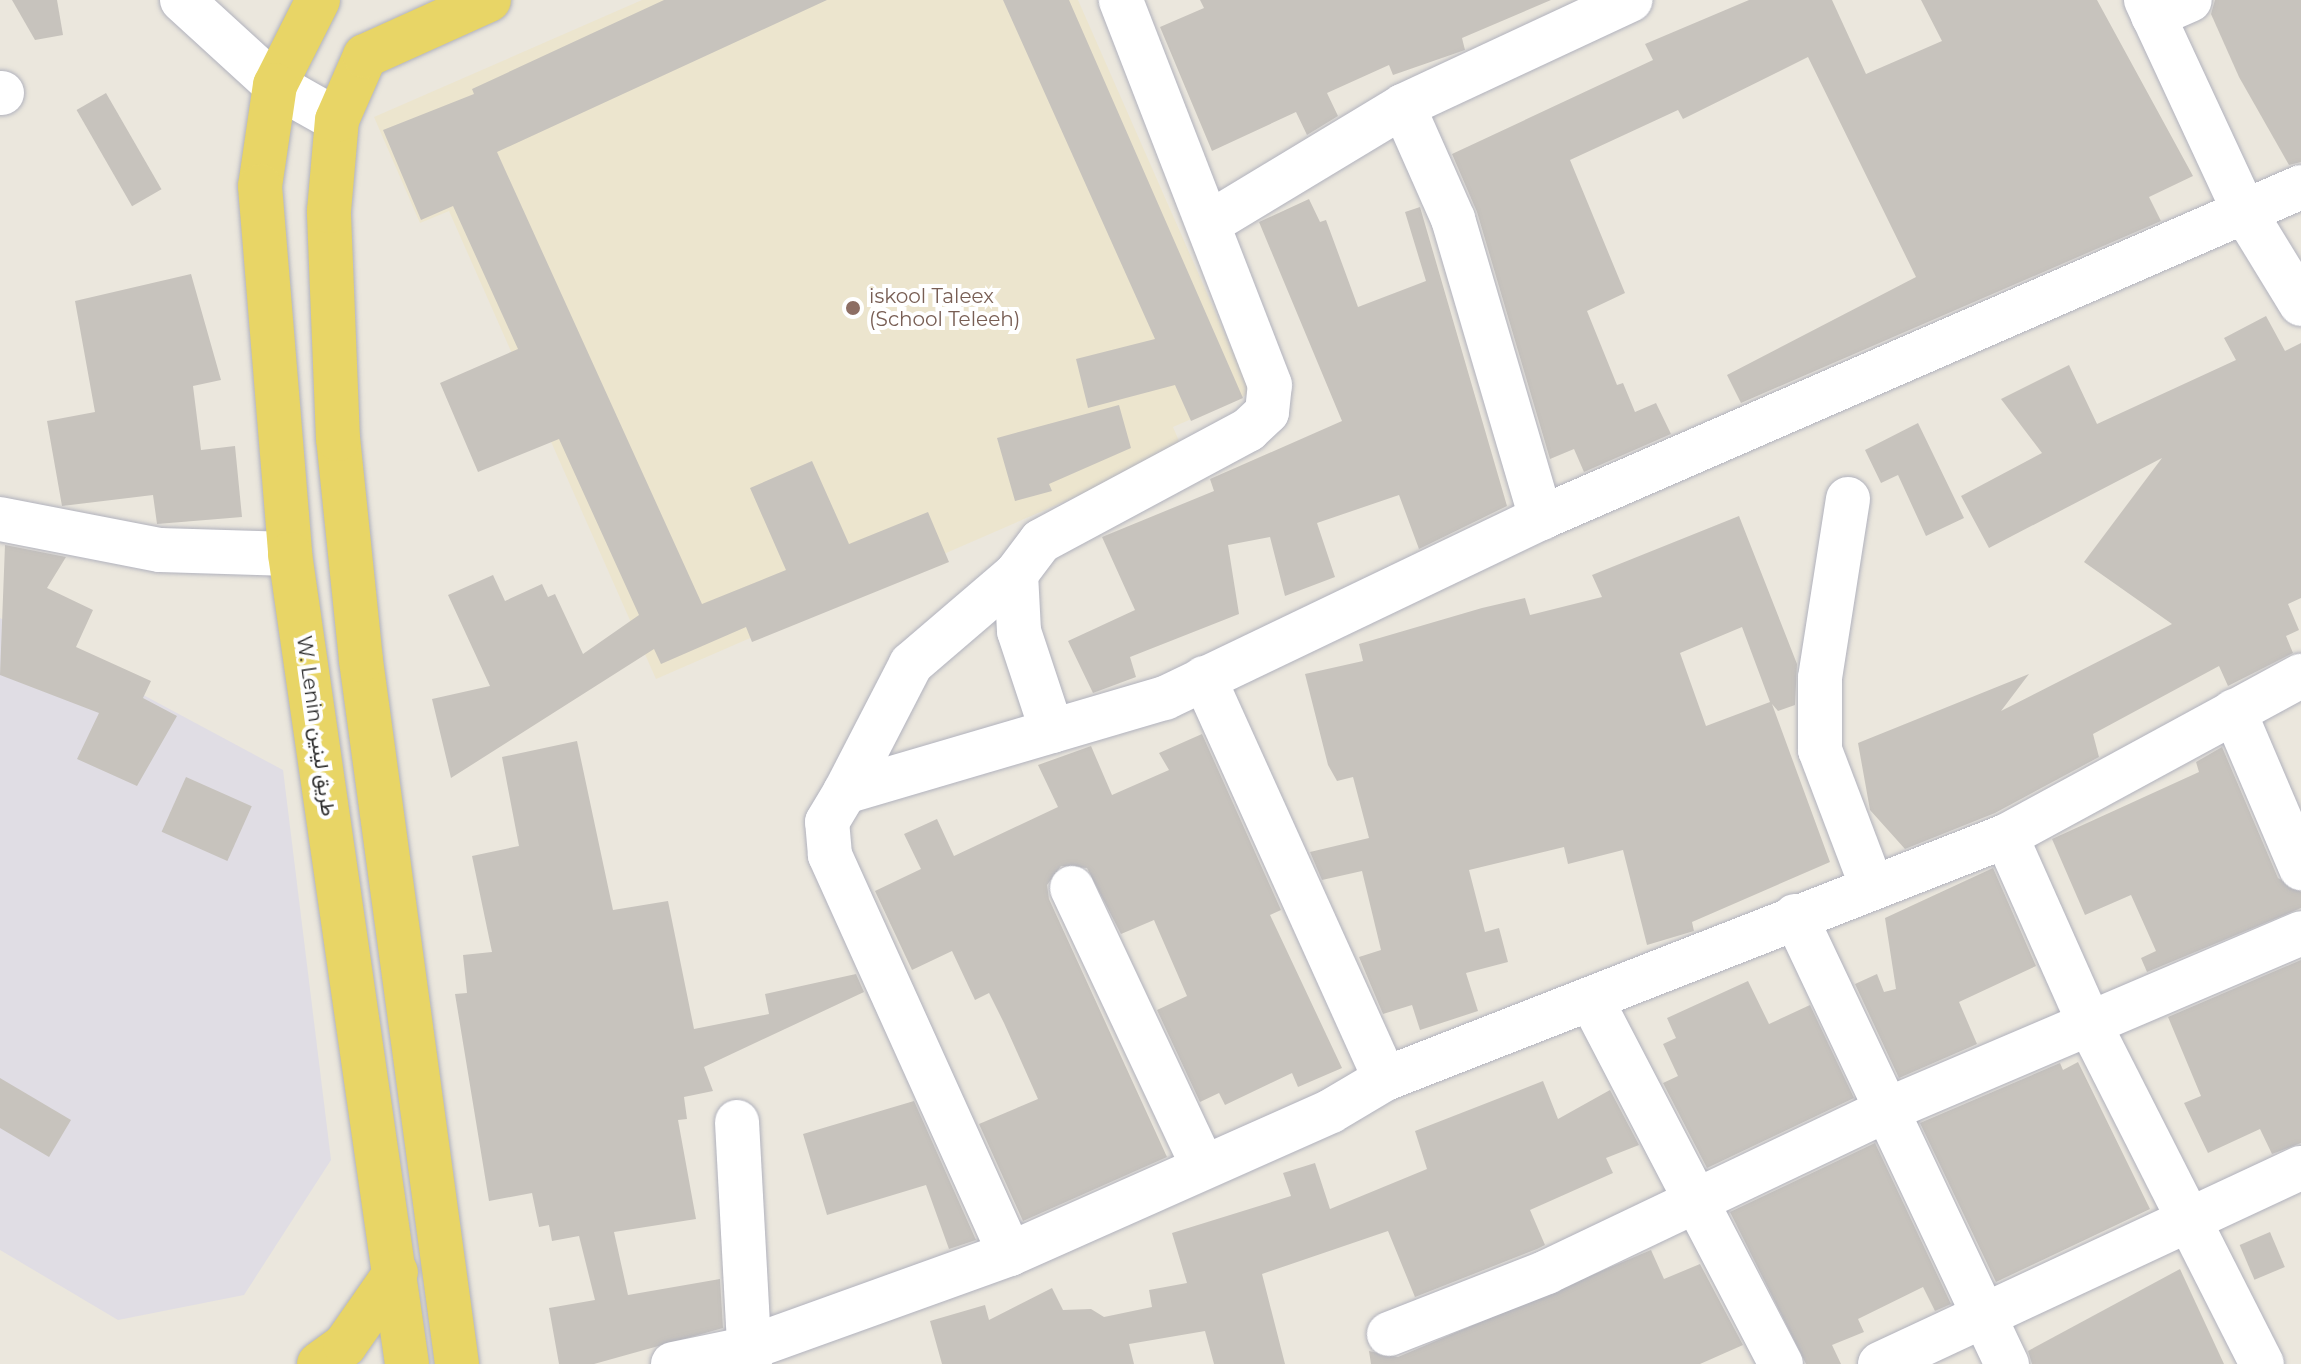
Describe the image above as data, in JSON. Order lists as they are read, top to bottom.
{
  "streets": {
    "main road": ["W. Lenin طريق لينين"]
  },
  "places": ["iskool Taleex (School Teleeh)"]
}
